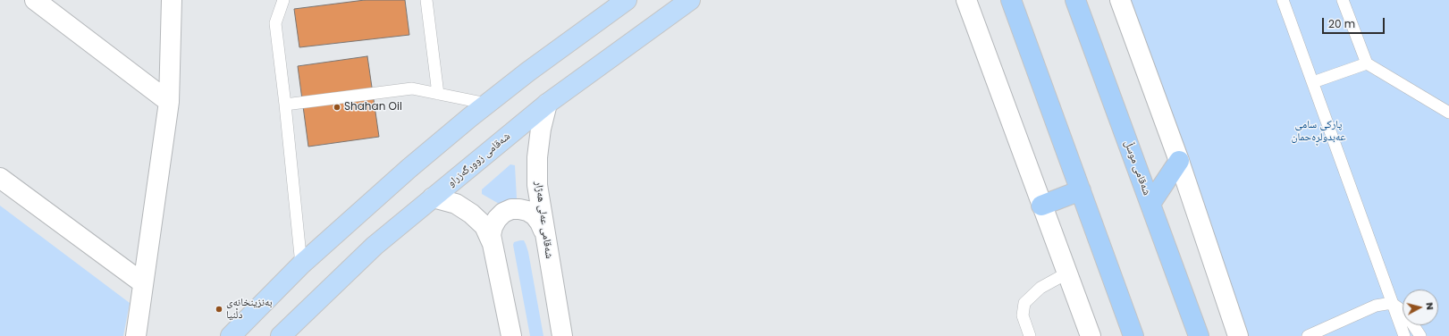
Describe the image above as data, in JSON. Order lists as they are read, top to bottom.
{
  "streets": {
    "highway": ["شەقامی موسڵ"],
    "main road": ["شەقامی زوورگەزراو"],
    "street": ["شەقامی عەلی هەژار"]
  },
  "crossings": [
    ["شەقامی زوورگەزراو", "شەقامی عەلی هەژار"]
  ],
  "parks": ["پارکی سامی عەبدولڕەحمان"],
  "places": ["Shahan Oil", "بەنزینخانەی دڵنیا"],
  "scale_bar": "20 m",
  "north": "right"
}
